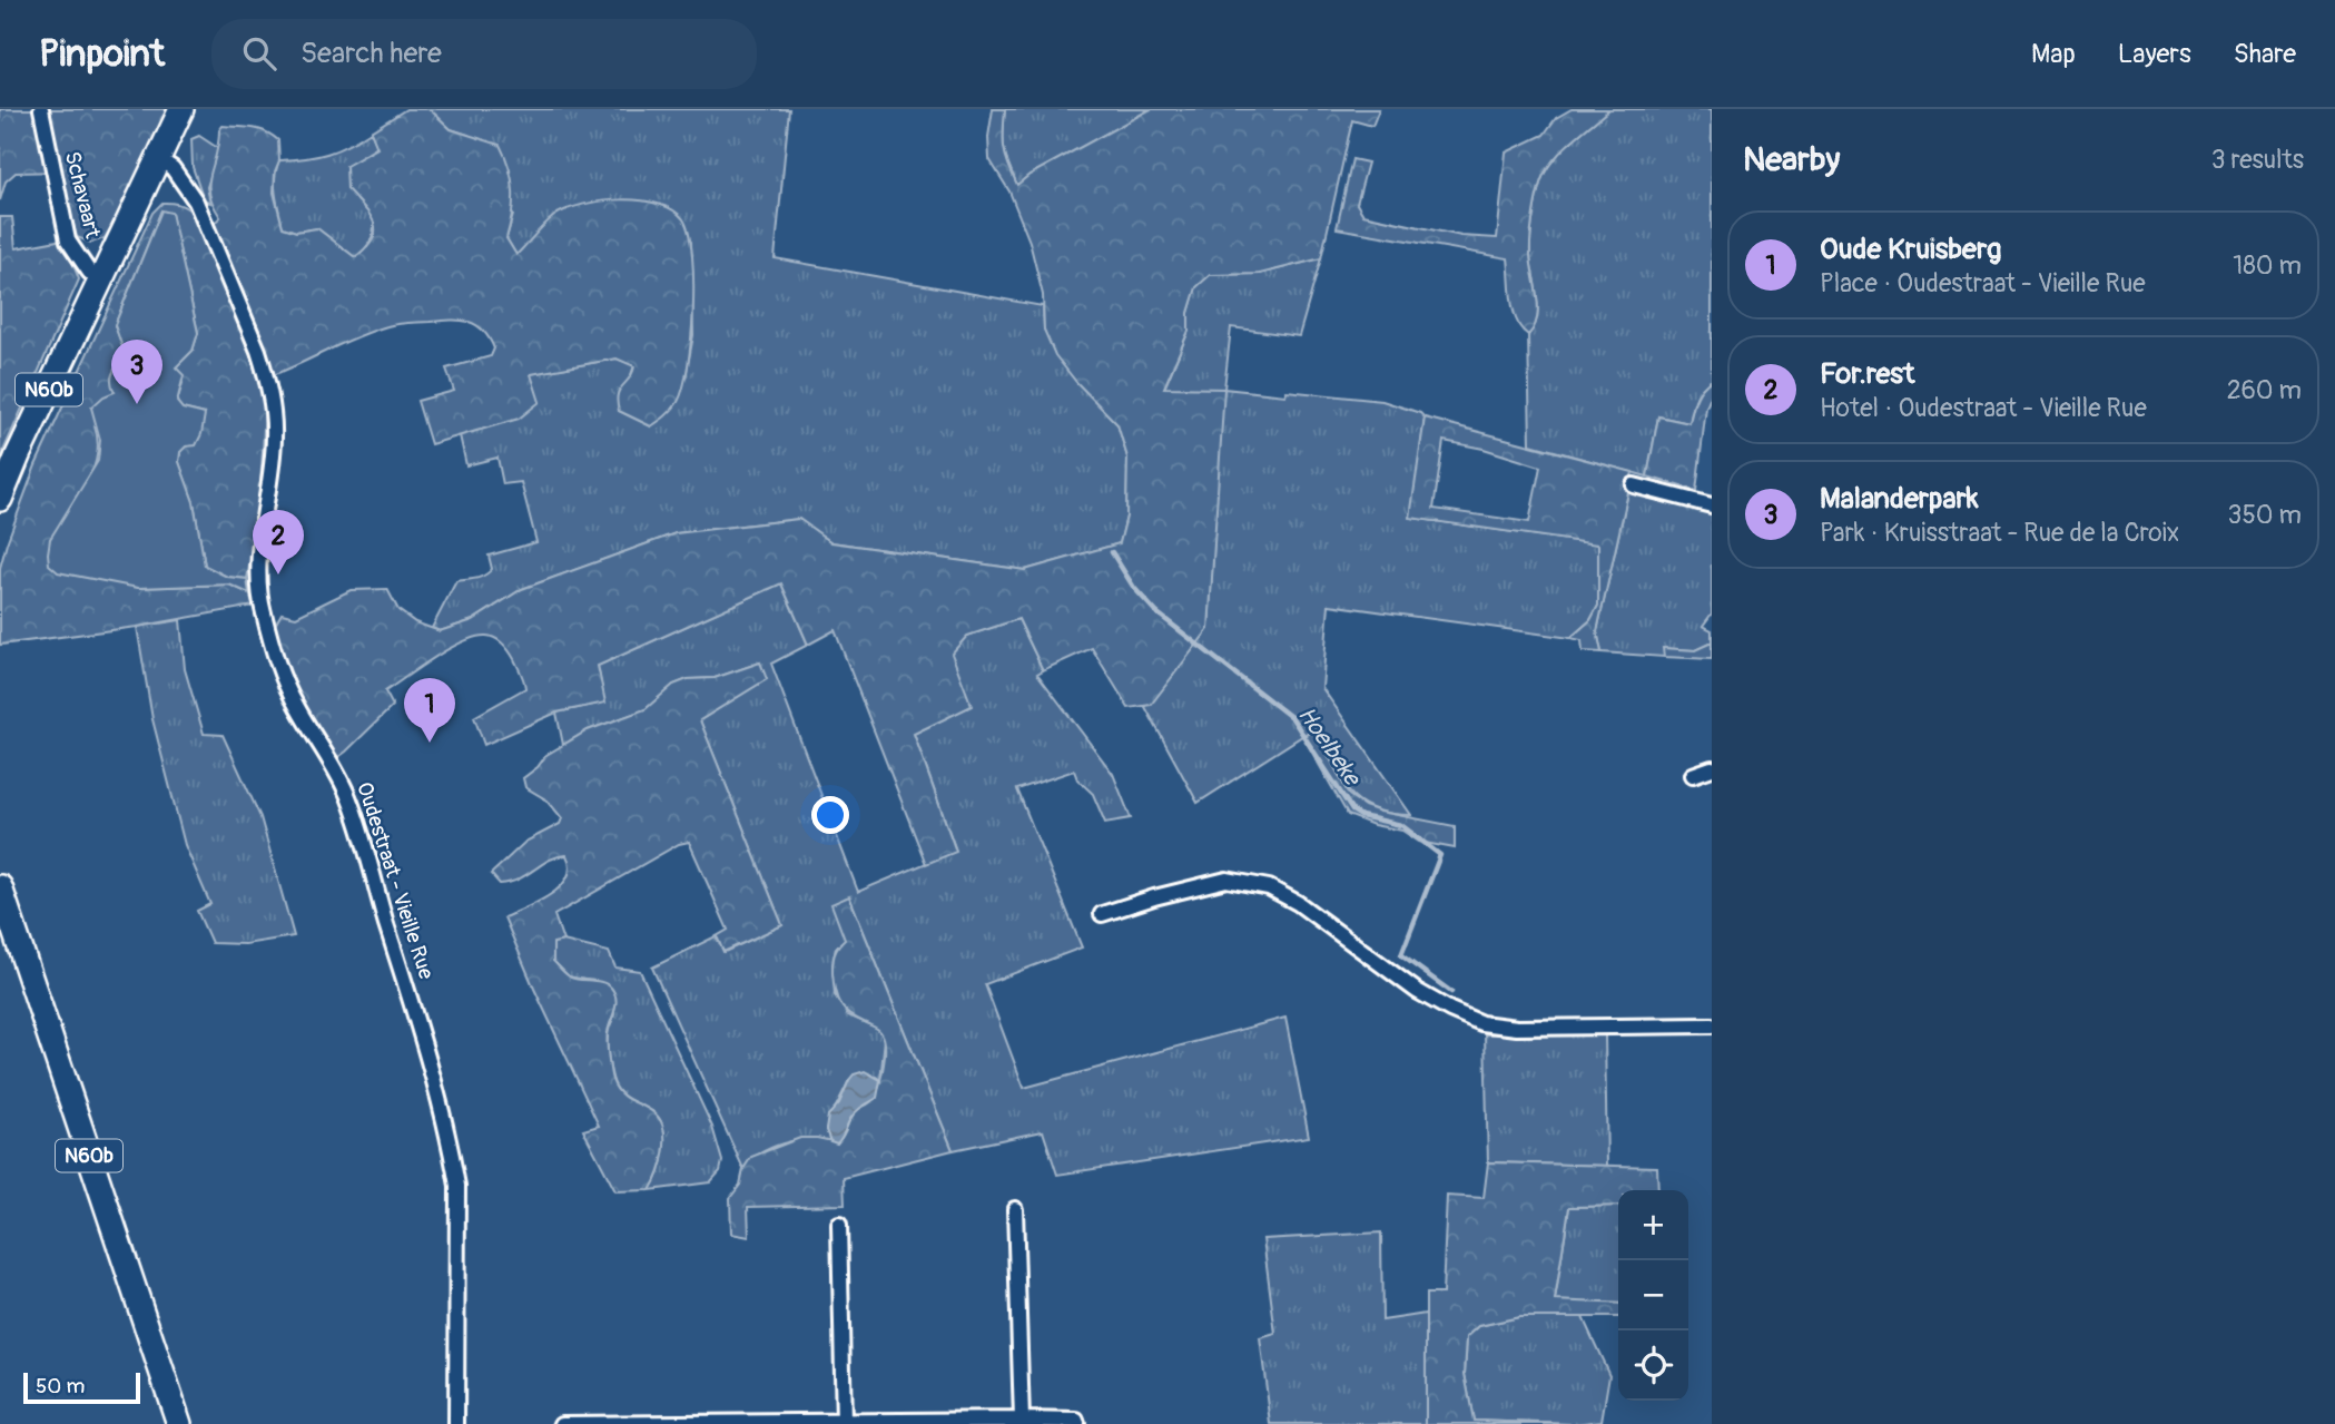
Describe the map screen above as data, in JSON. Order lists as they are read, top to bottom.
{
  "streets": {
    "main road": ["N60b"],
    "street": ["Schavaart", "Oudestraat - Vieille Rue"]
  },
  "crossings": [
    ["Schavaart", "N60b"],
    ["N60b", "Oudestraat - Vieille Rue"]
  ],
  "water": ["Hoelbeke"],
  "scale_bar": "50 m",
  "page": {
    "header": "Pinpoint",
    "search": "Search here",
    "nav": ["Map", "Layers", "Share"],
    "heading": ["Nearby", "3 results"],
    "list": [
      {
        "mark": "1",
        "name": "Oude Kruisberg",
        "note": "Place · Oudestraat - Vieille Rue",
        "value": "180 m"
      },
      {
        "mark": "2",
        "name": "For.rest",
        "note": "Hotel · Oudestraat - Vieille Rue",
        "value": "260 m"
      },
      {
        "mark": "3",
        "name": "Malanderpark",
        "note": "Park · Kruisstraat - Rue de la Croix",
        "value": "350 m"
      }
    ],
    "pins": ["3", "2", "1"],
    "map_buttons": ["+", "−"],
    "scale": "50 m"
  }
}
